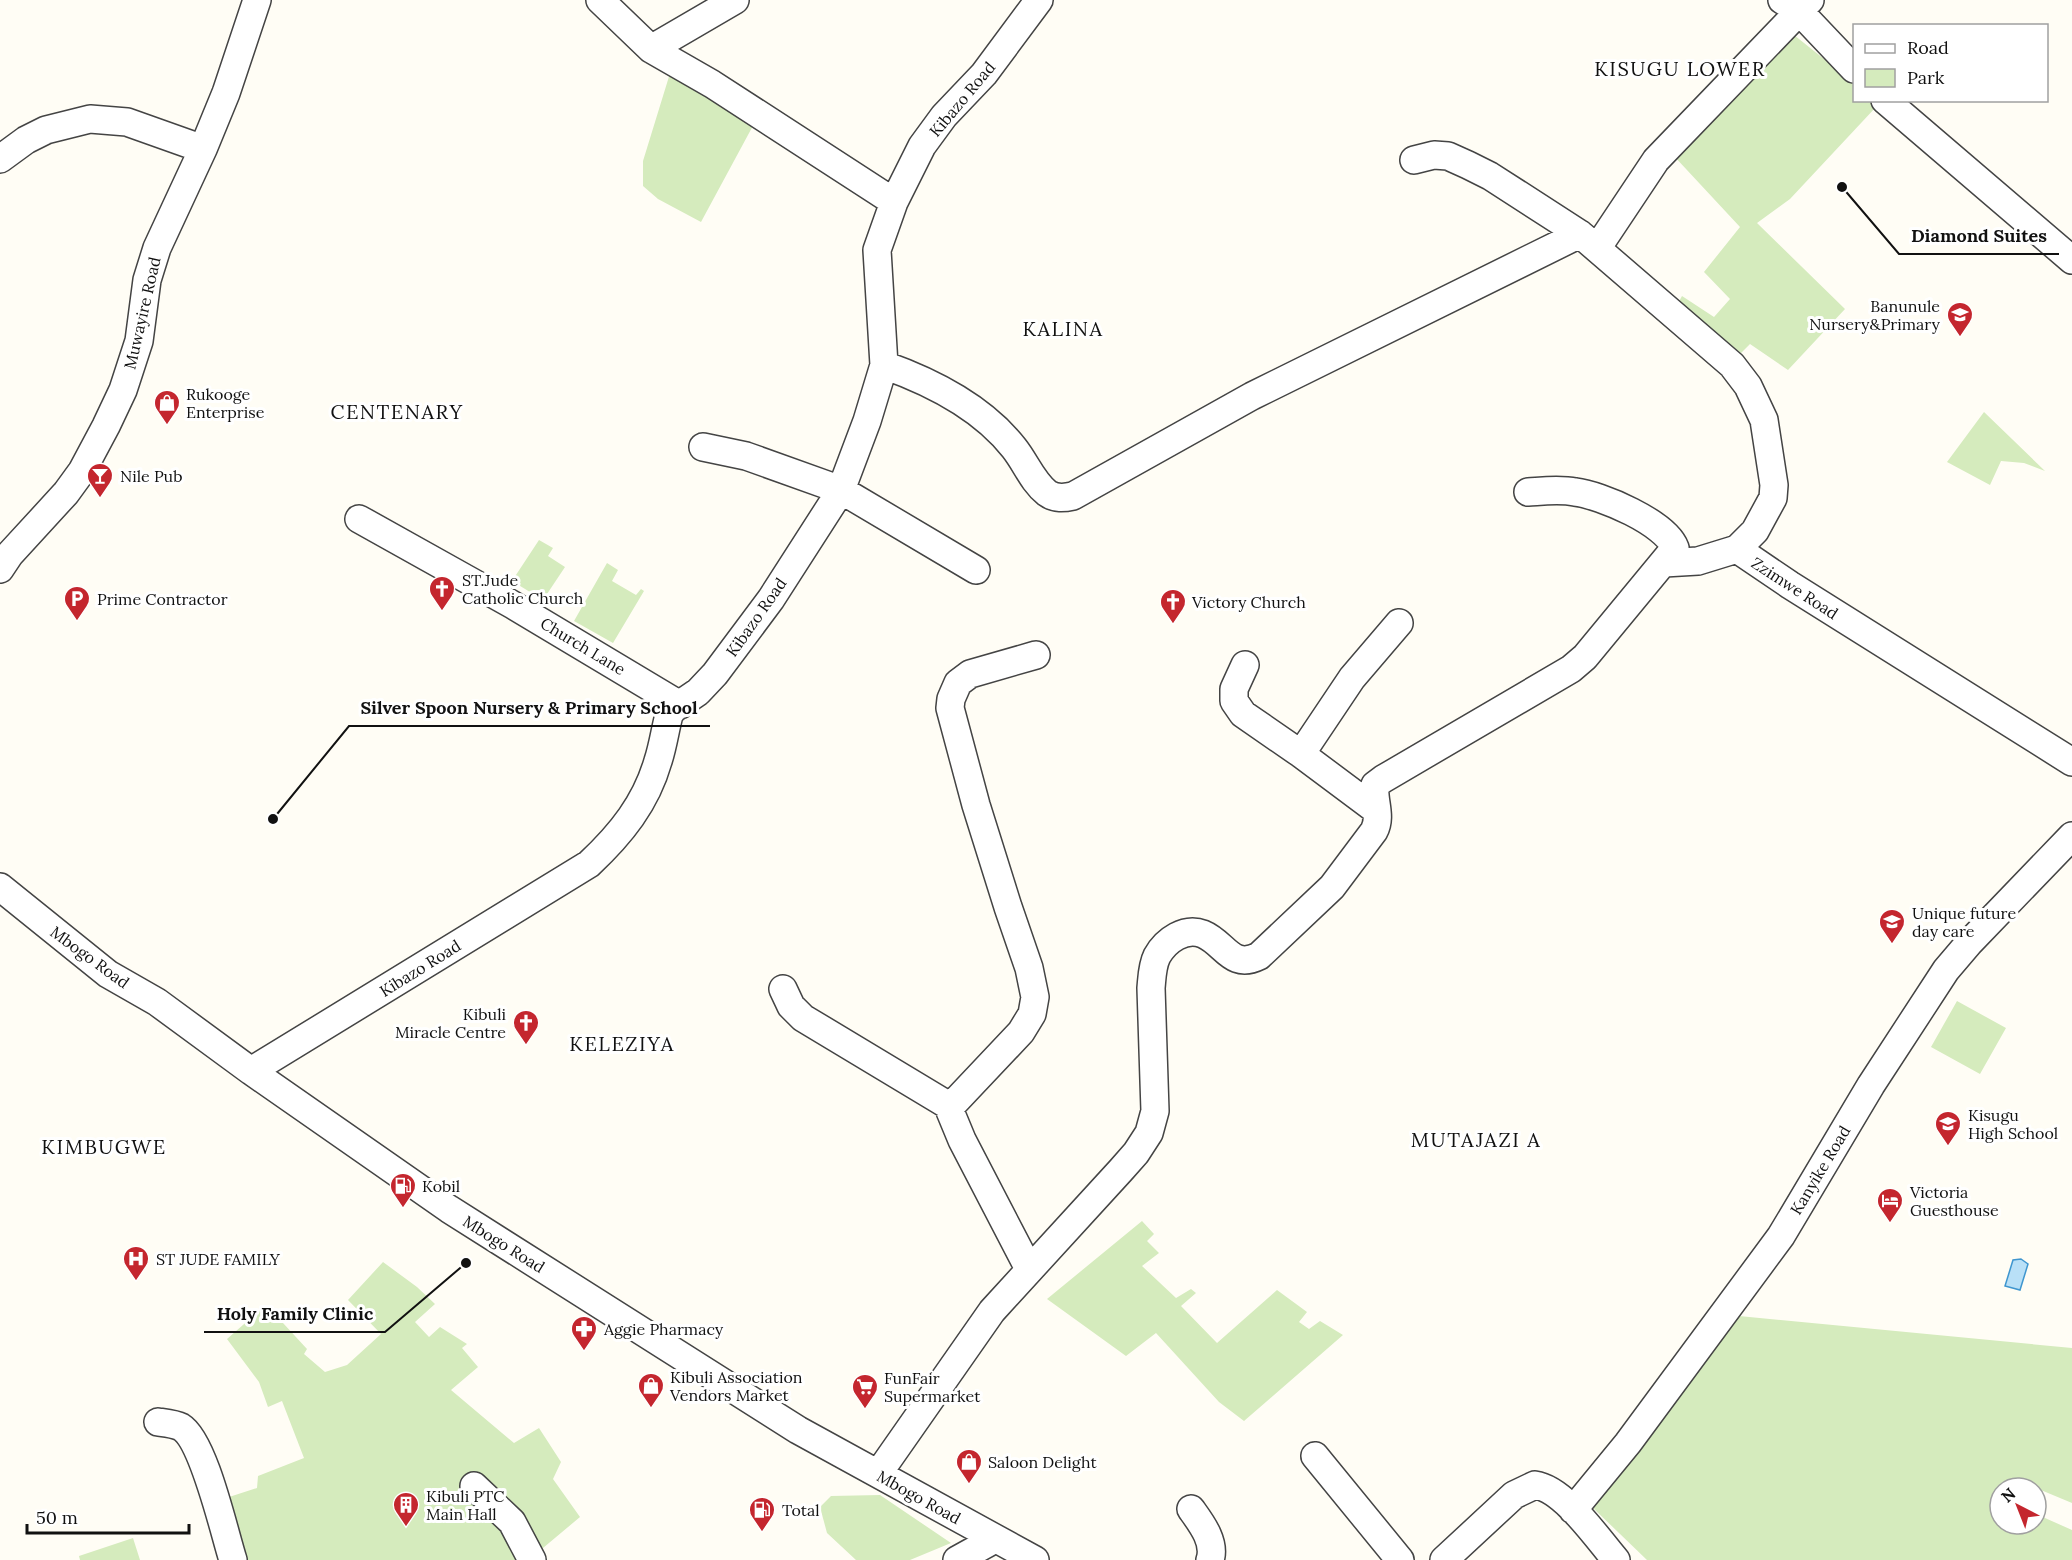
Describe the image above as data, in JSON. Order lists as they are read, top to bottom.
{
  "streets": {
    "street": [
      "Kibazo Road",
      "Muwayire Road",
      "Zzimwe Road",
      "Church Lane",
      "Mbogo Road",
      "Kanyike Road"
    ]
  },
  "crossings": [
    ["Kibazo Road", "Church Lane"],
    ["Kibazo Road", "Mbogo Road"]
  ],
  "districts": [
    "KISUGU LOWER",
    "KALINA",
    "CENTENARY",
    "KELEZIYA",
    "MUTAJAZI A",
    "KIMBUGWE"
  ],
  "places": {
    "other": ["Diamond Suites", "Silver Spoon Nursery & Primary School", "Holy Family Clinic"],
    "school or university": ["Banunule Nursery&Primary", "Unique future day care", "Kisugu High School"],
    "shop": ["Rukooge Enterprise", "Kibuli Association Vendors Market", "Saloon Delight"],
    "bar": ["Nile Pub"],
    "church": ["ST.Jude Catholic Church", "Victory Church", "Kibuli Miracle Centre"],
    "parking": ["Prime Contractor"],
    "fuel station": ["Kobil", "Total"],
    "hotel": ["Victoria Guesthouse"],
    "hospital": ["ST JUDE FAMILY"],
    "pharmacy": ["Aggie Pharmacy"],
    "supermarket": ["FunFair Supermarket"],
    "building": ["Kibuli PTC Main Hall"]
  },
  "legend": ["Road", "Park"],
  "scale_bar": "50 m",
  "north": "top left"
}
